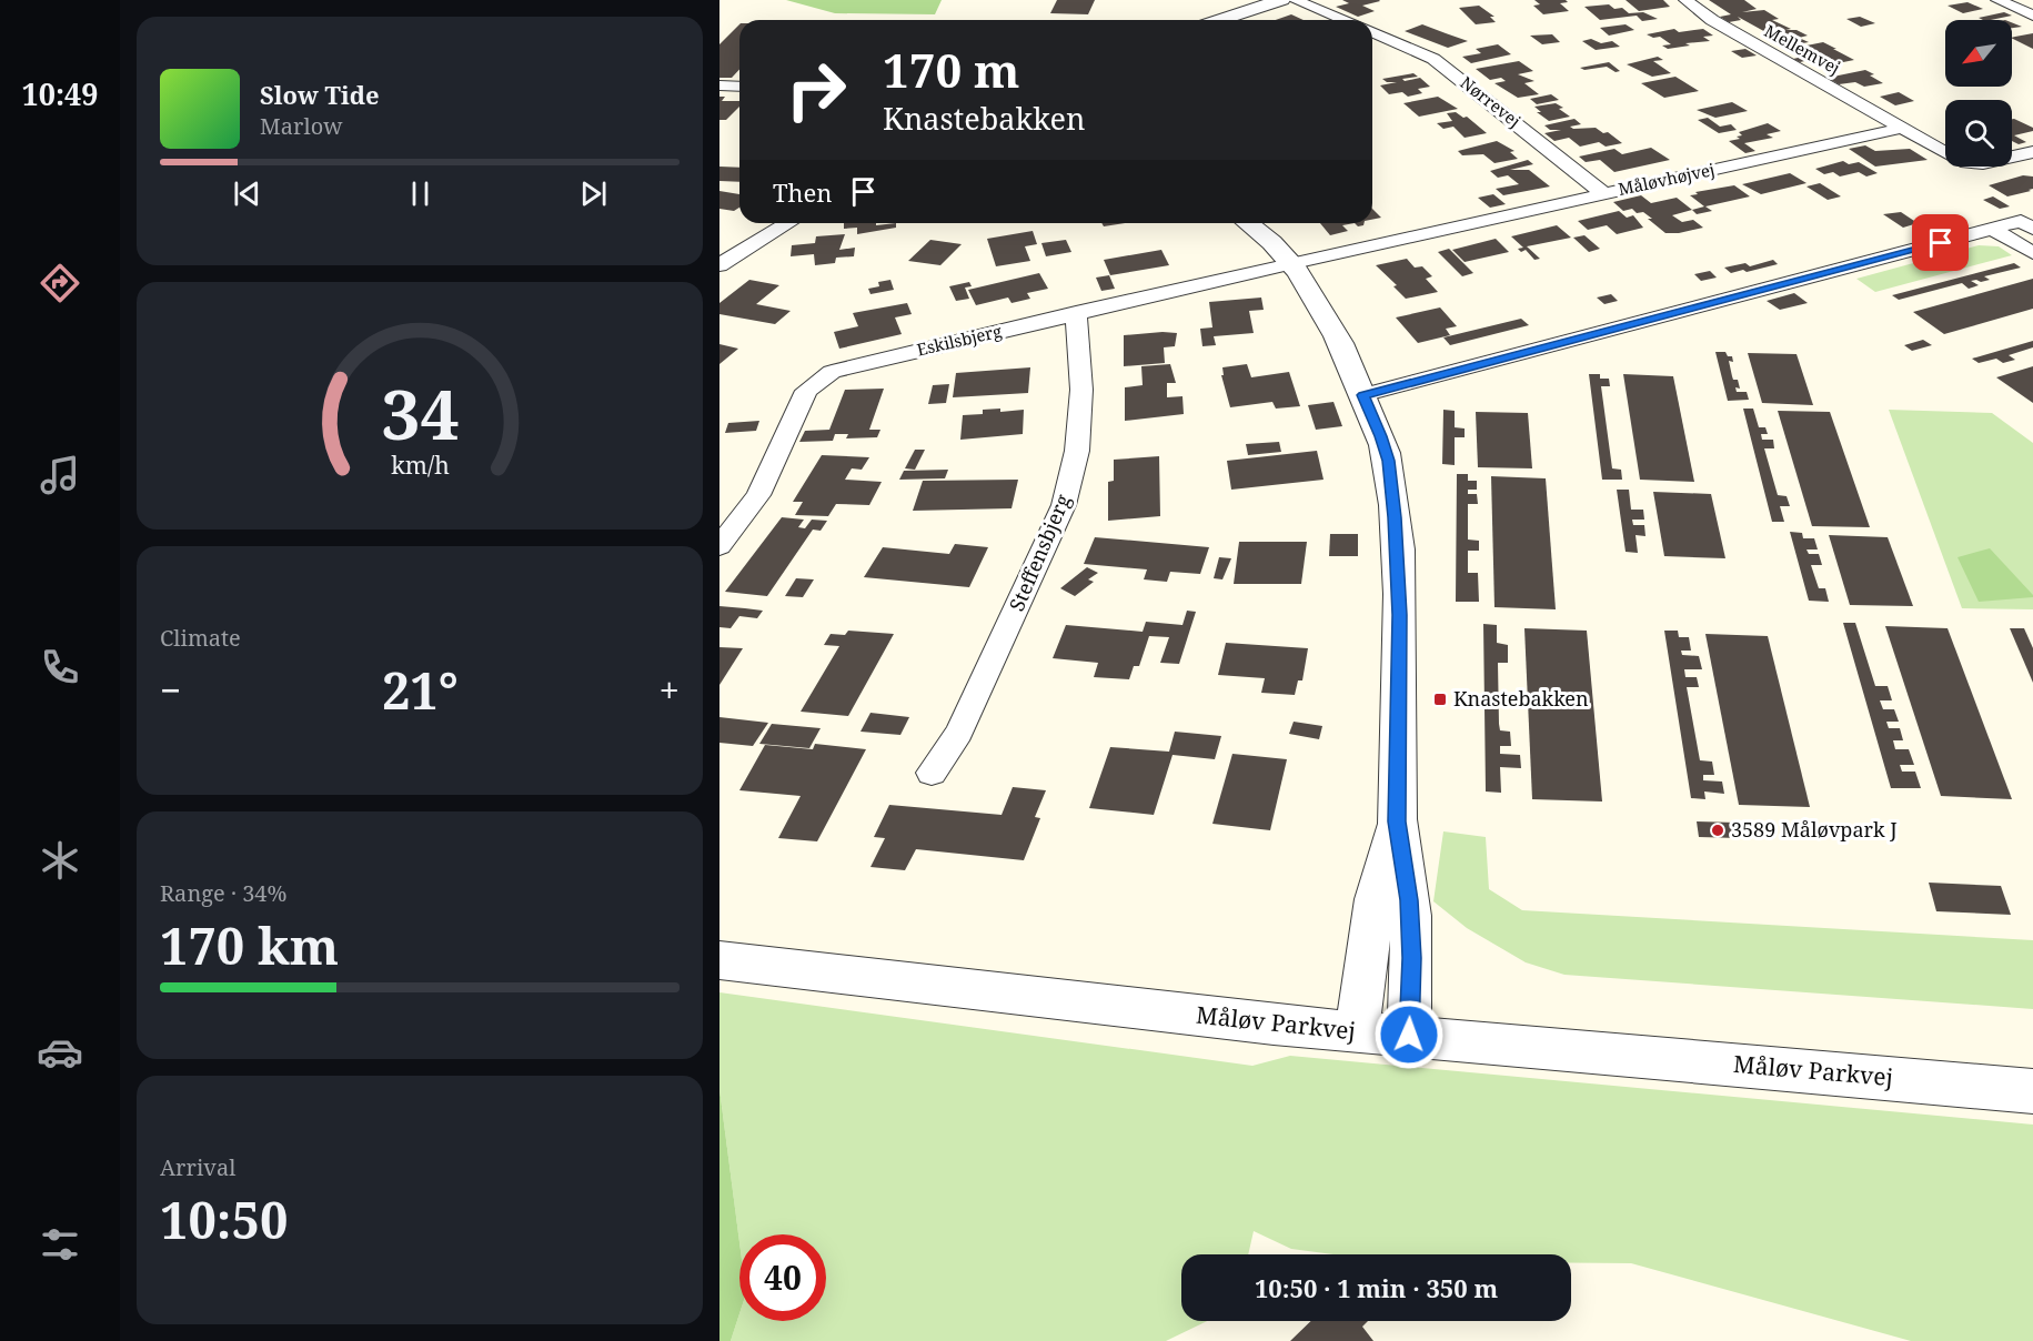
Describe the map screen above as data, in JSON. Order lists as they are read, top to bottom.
{
  "streets": {
    "street": [
      "Mellemvej",
      "Nørrevej",
      "Måløvhøjvej",
      "Eskilsbjerg",
      "Steffensbjerg",
      "Måløv Parkvej"
    ]
  },
  "crossings": [
    ["Mellemvej", "Måløvhøjvej"],
    ["Nørrevej", "Måløvhøjvej"],
    ["Måløvhøjvej", "Eskilsbjerg"],
    ["Eskilsbjerg", "Steffensbjerg"]
  ],
  "places": {
    "transit": ["Knastebakken"],
    "other": ["3589 Måløvpark J"]
  },
  "north": "bottom left",
  "page": {
    "tabs": "10:49",
    "turn": ["170 m", "Knastebakken"],
    "song": ["Slow Tide", "Marlow"],
    "then": "Then",
    "tile": [
      "Climate",
      ["Range · 34%", "170 km"],
      ["Arrival", "10:50"]
    ],
    "heat": ["−", "21°", "+"],
    "limit": "40",
    "trip": "10:50 · 1 min · 350 m",
    "gauge": ["34", "km/h"]
  }
}
